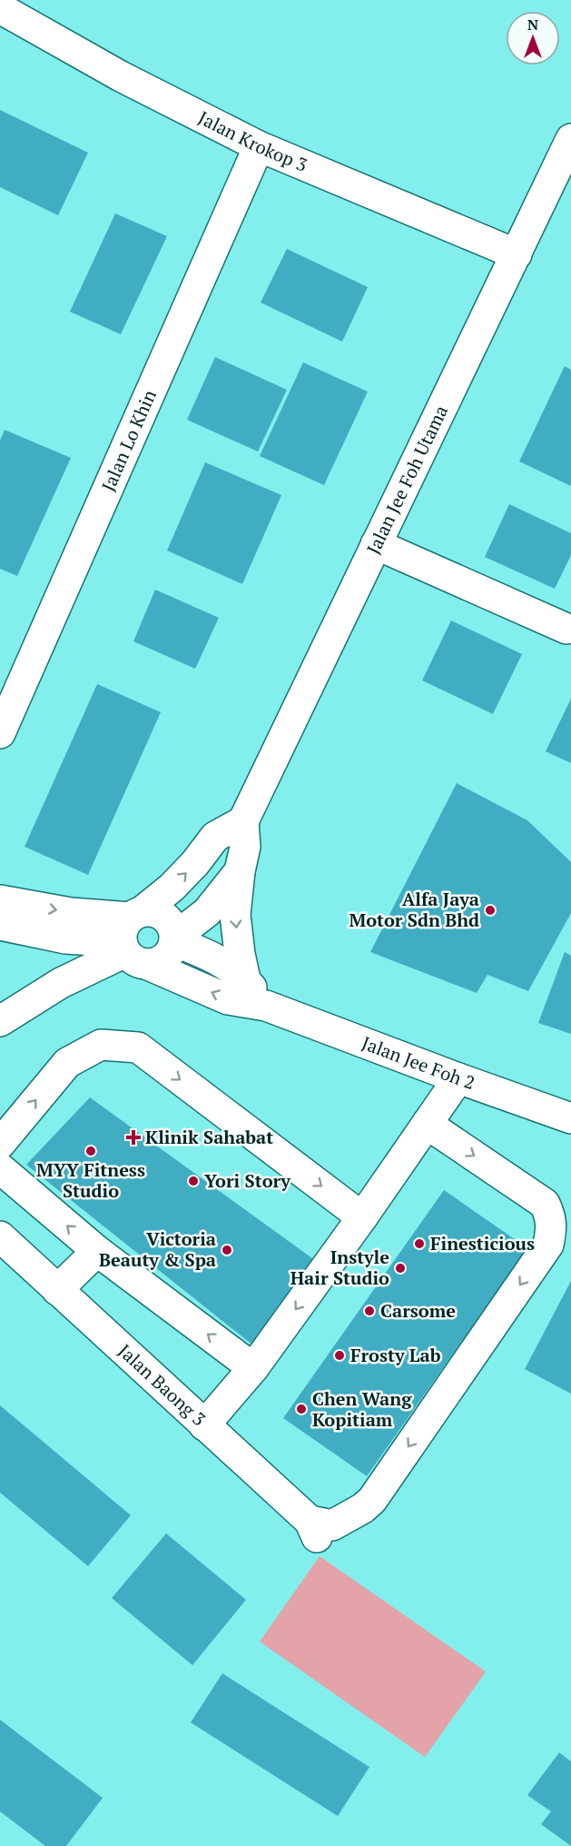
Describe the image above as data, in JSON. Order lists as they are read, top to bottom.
{
  "streets": {
    "street": [
      "Jalan Krokop 3",
      "Jalan Lo Khin",
      "Jalan Jee Foh Utama",
      "Jalan Jee Foh 2",
      "Jalan Baong 3"
    ]
  },
  "crossings": [
    ["Jalan Krokop 3", "Jalan Lo Khin"],
    ["Jalan Krokop 3", "Jalan Jee Foh Utama"]
  ],
  "places": {
    "other": [
      "Alfa Jaya Motor Sdn Bhd",
      "MYY Fitness Studio",
      "Yori Story",
      "Finesticious",
      "Victoria Beauty & Spa",
      "Instyle Hair Studio",
      "Carsome",
      "Frosty Lab",
      "Chen Wang Kopitiam"
    ],
    "health": ["Klinik Sahabat"]
  },
  "north": "top"
}
